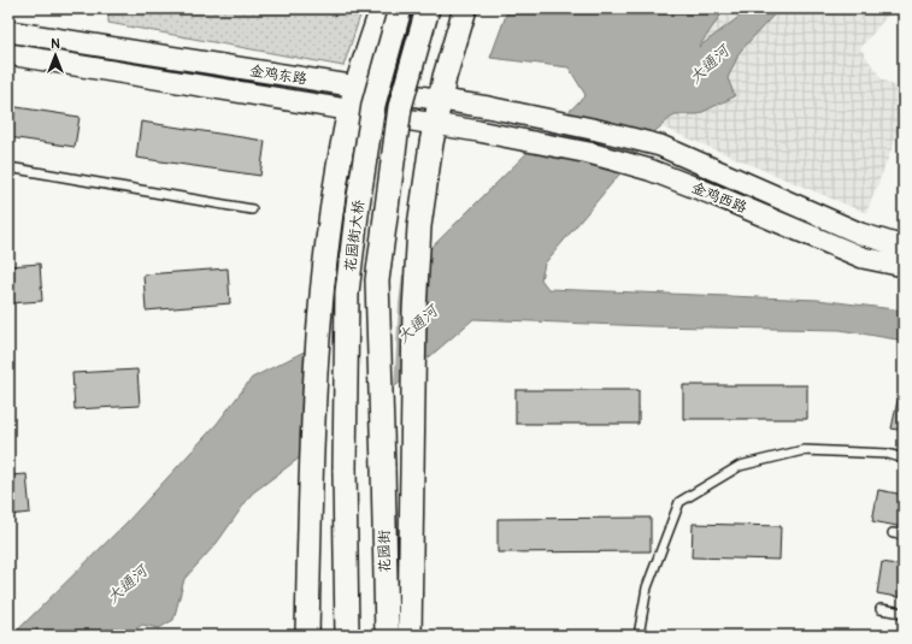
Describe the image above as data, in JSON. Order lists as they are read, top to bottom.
{
  "streets": {
    "main road": ["花园街大桥", "花园街"],
    "street": ["金鸡东路", "金鸡西路"]
  },
  "crossings": [
    ["金鸡东路", "金鸡西路"],
    ["花园街大桥", "花园街"]
  ],
  "water": ["大通河"],
  "north": "top"
}
